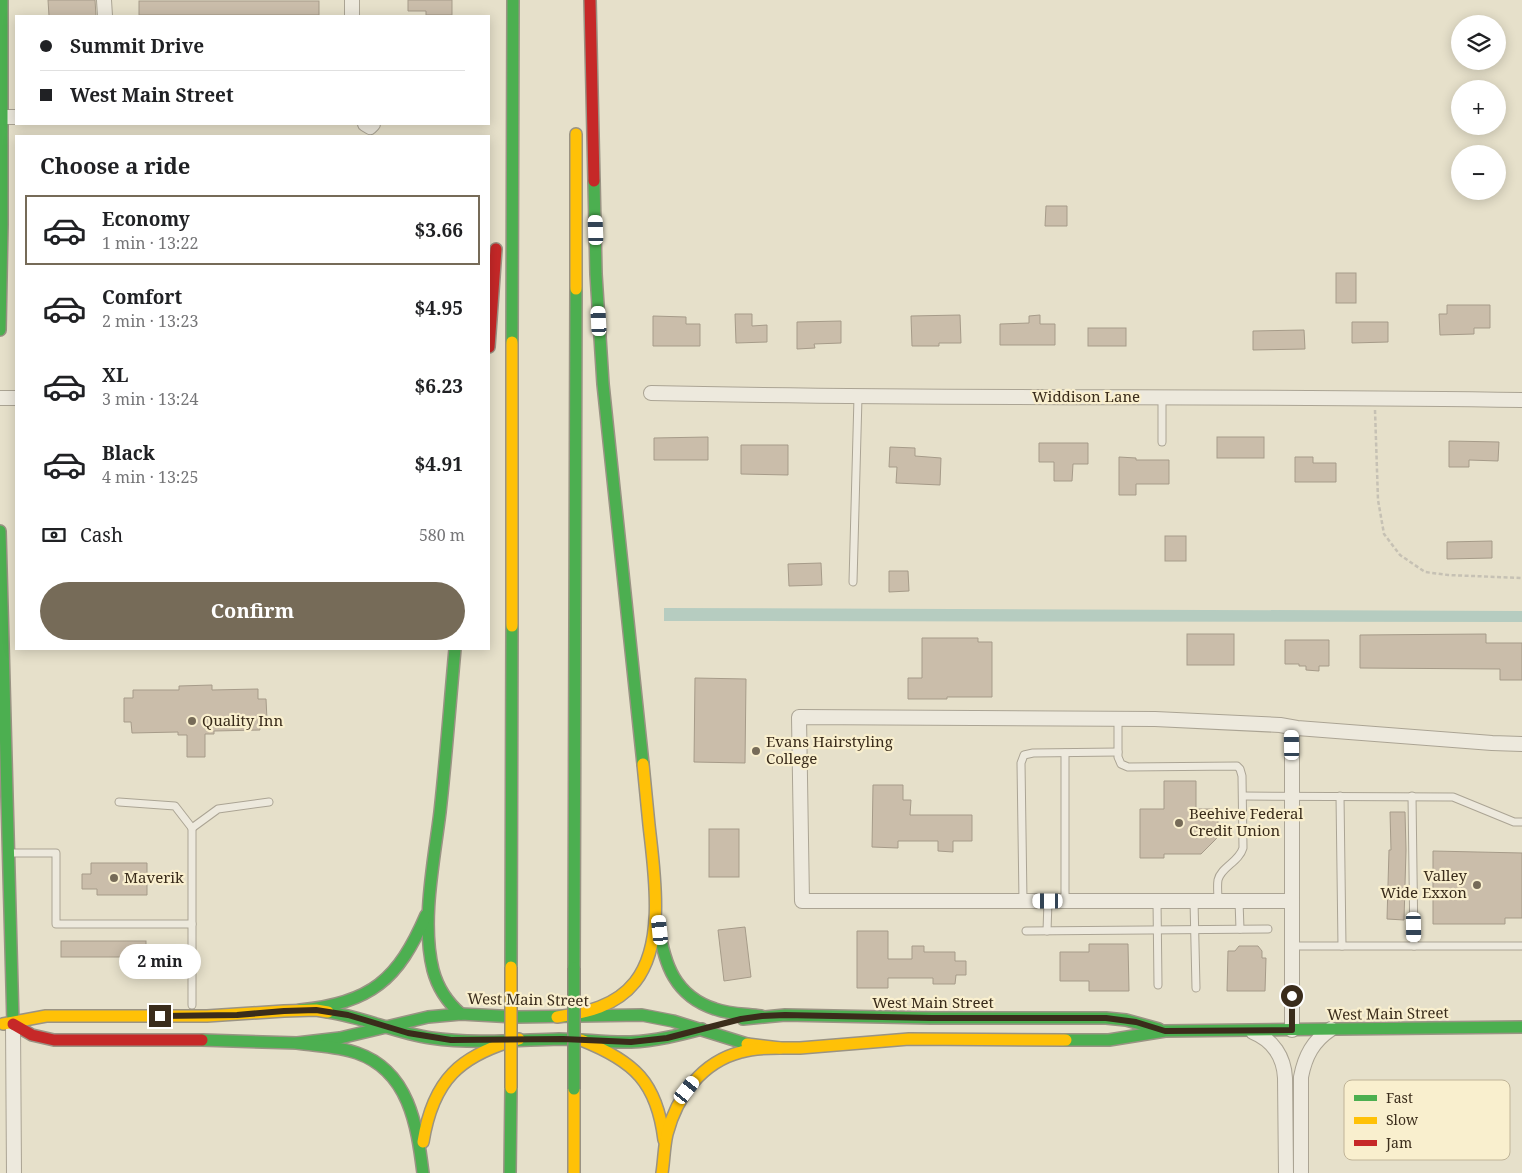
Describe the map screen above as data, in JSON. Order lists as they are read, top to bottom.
{
  "streets": {
    "main road": ["West Main Street"],
    "street": ["Widdison Lane"]
  },
  "places": [
    "Quality Inn",
    "Evans Hairstyling College",
    "Beehive Federal Credit Union",
    "Maverik",
    "Valley Wide Exxon"
  ],
  "legend": ["Fast", "Slow", "Jam"],
  "page": {
    "map_buttons": ["+", "−"],
    "banner": ["Summit Drive", "West Main Street"],
    "heading": "Choose a ride",
    "list": [
      {
        "name": "Economy",
        "note": "1 min · 13:22",
        "value": "$3.66"
      },
      {
        "name": "Comfort",
        "note": "2 min · 13:23",
        "value": "$4.95"
      },
      {
        "name": "XL",
        "note": "3 min · 13:24",
        "value": "$6.23"
      },
      {
        "name": "Black",
        "note": "4 min · 13:25",
        "value": "$4.91"
      }
    ],
    "pay": ["Cash", "580 m"],
    "buttons": "Confirm",
    "bubble": "2 min"
  }
}
